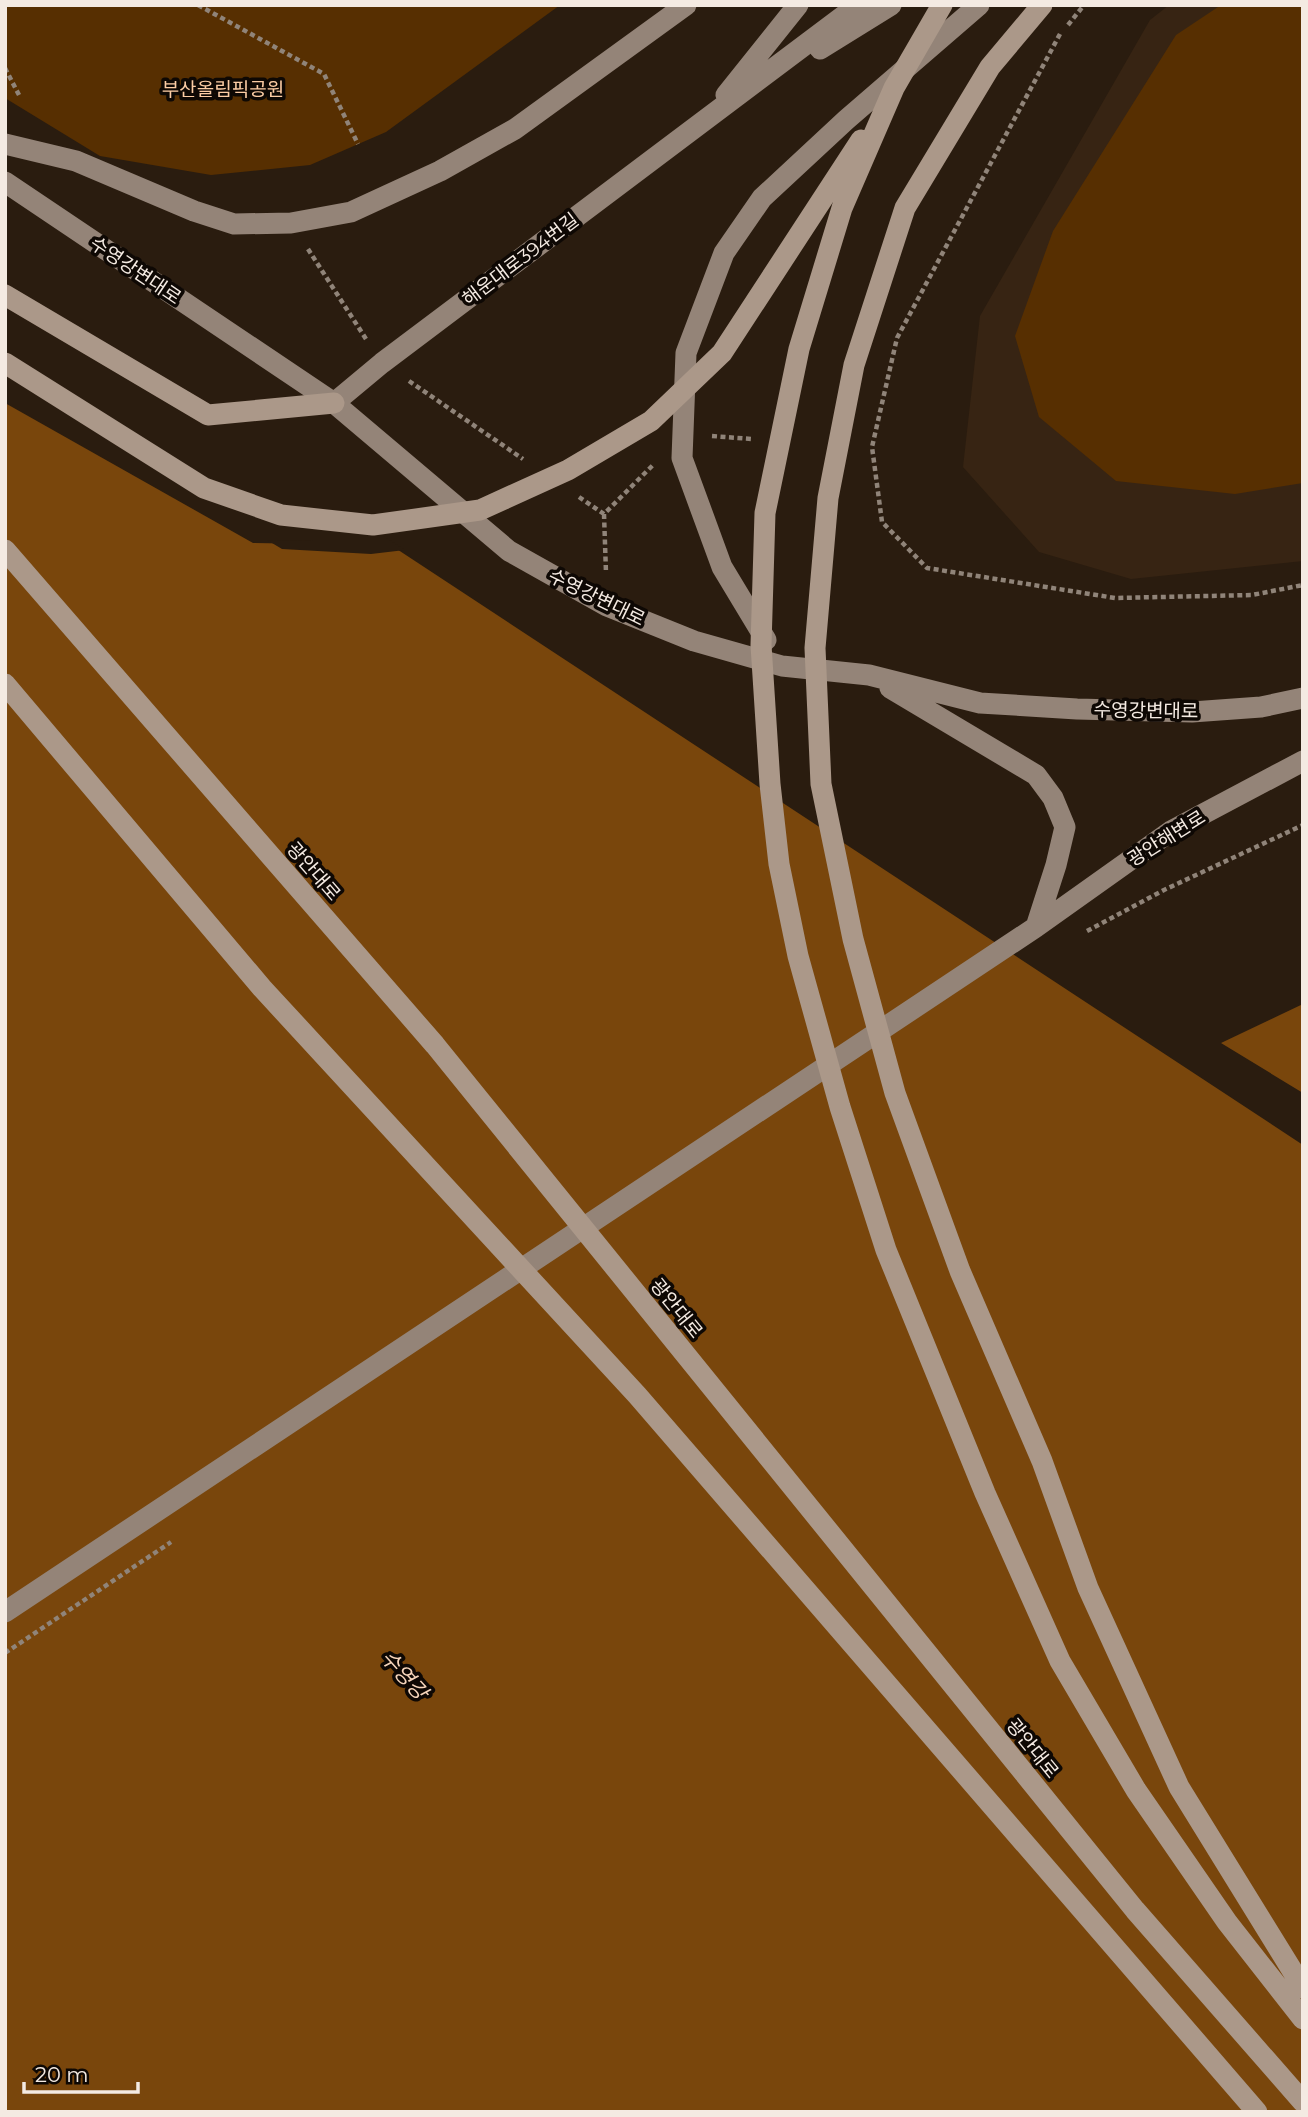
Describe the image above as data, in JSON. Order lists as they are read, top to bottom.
{
  "streets": {
    "highway": ["광안대로"],
    "main road": ["해운대로394번길", "수영강변대로", "광안해변로"]
  },
  "crossings": [
    ["해운대로394번길", "수영강변대로"]
  ],
  "water": ["수영강"],
  "parks": ["부산올림픽공원"],
  "scale_bar": "20 m"
}
